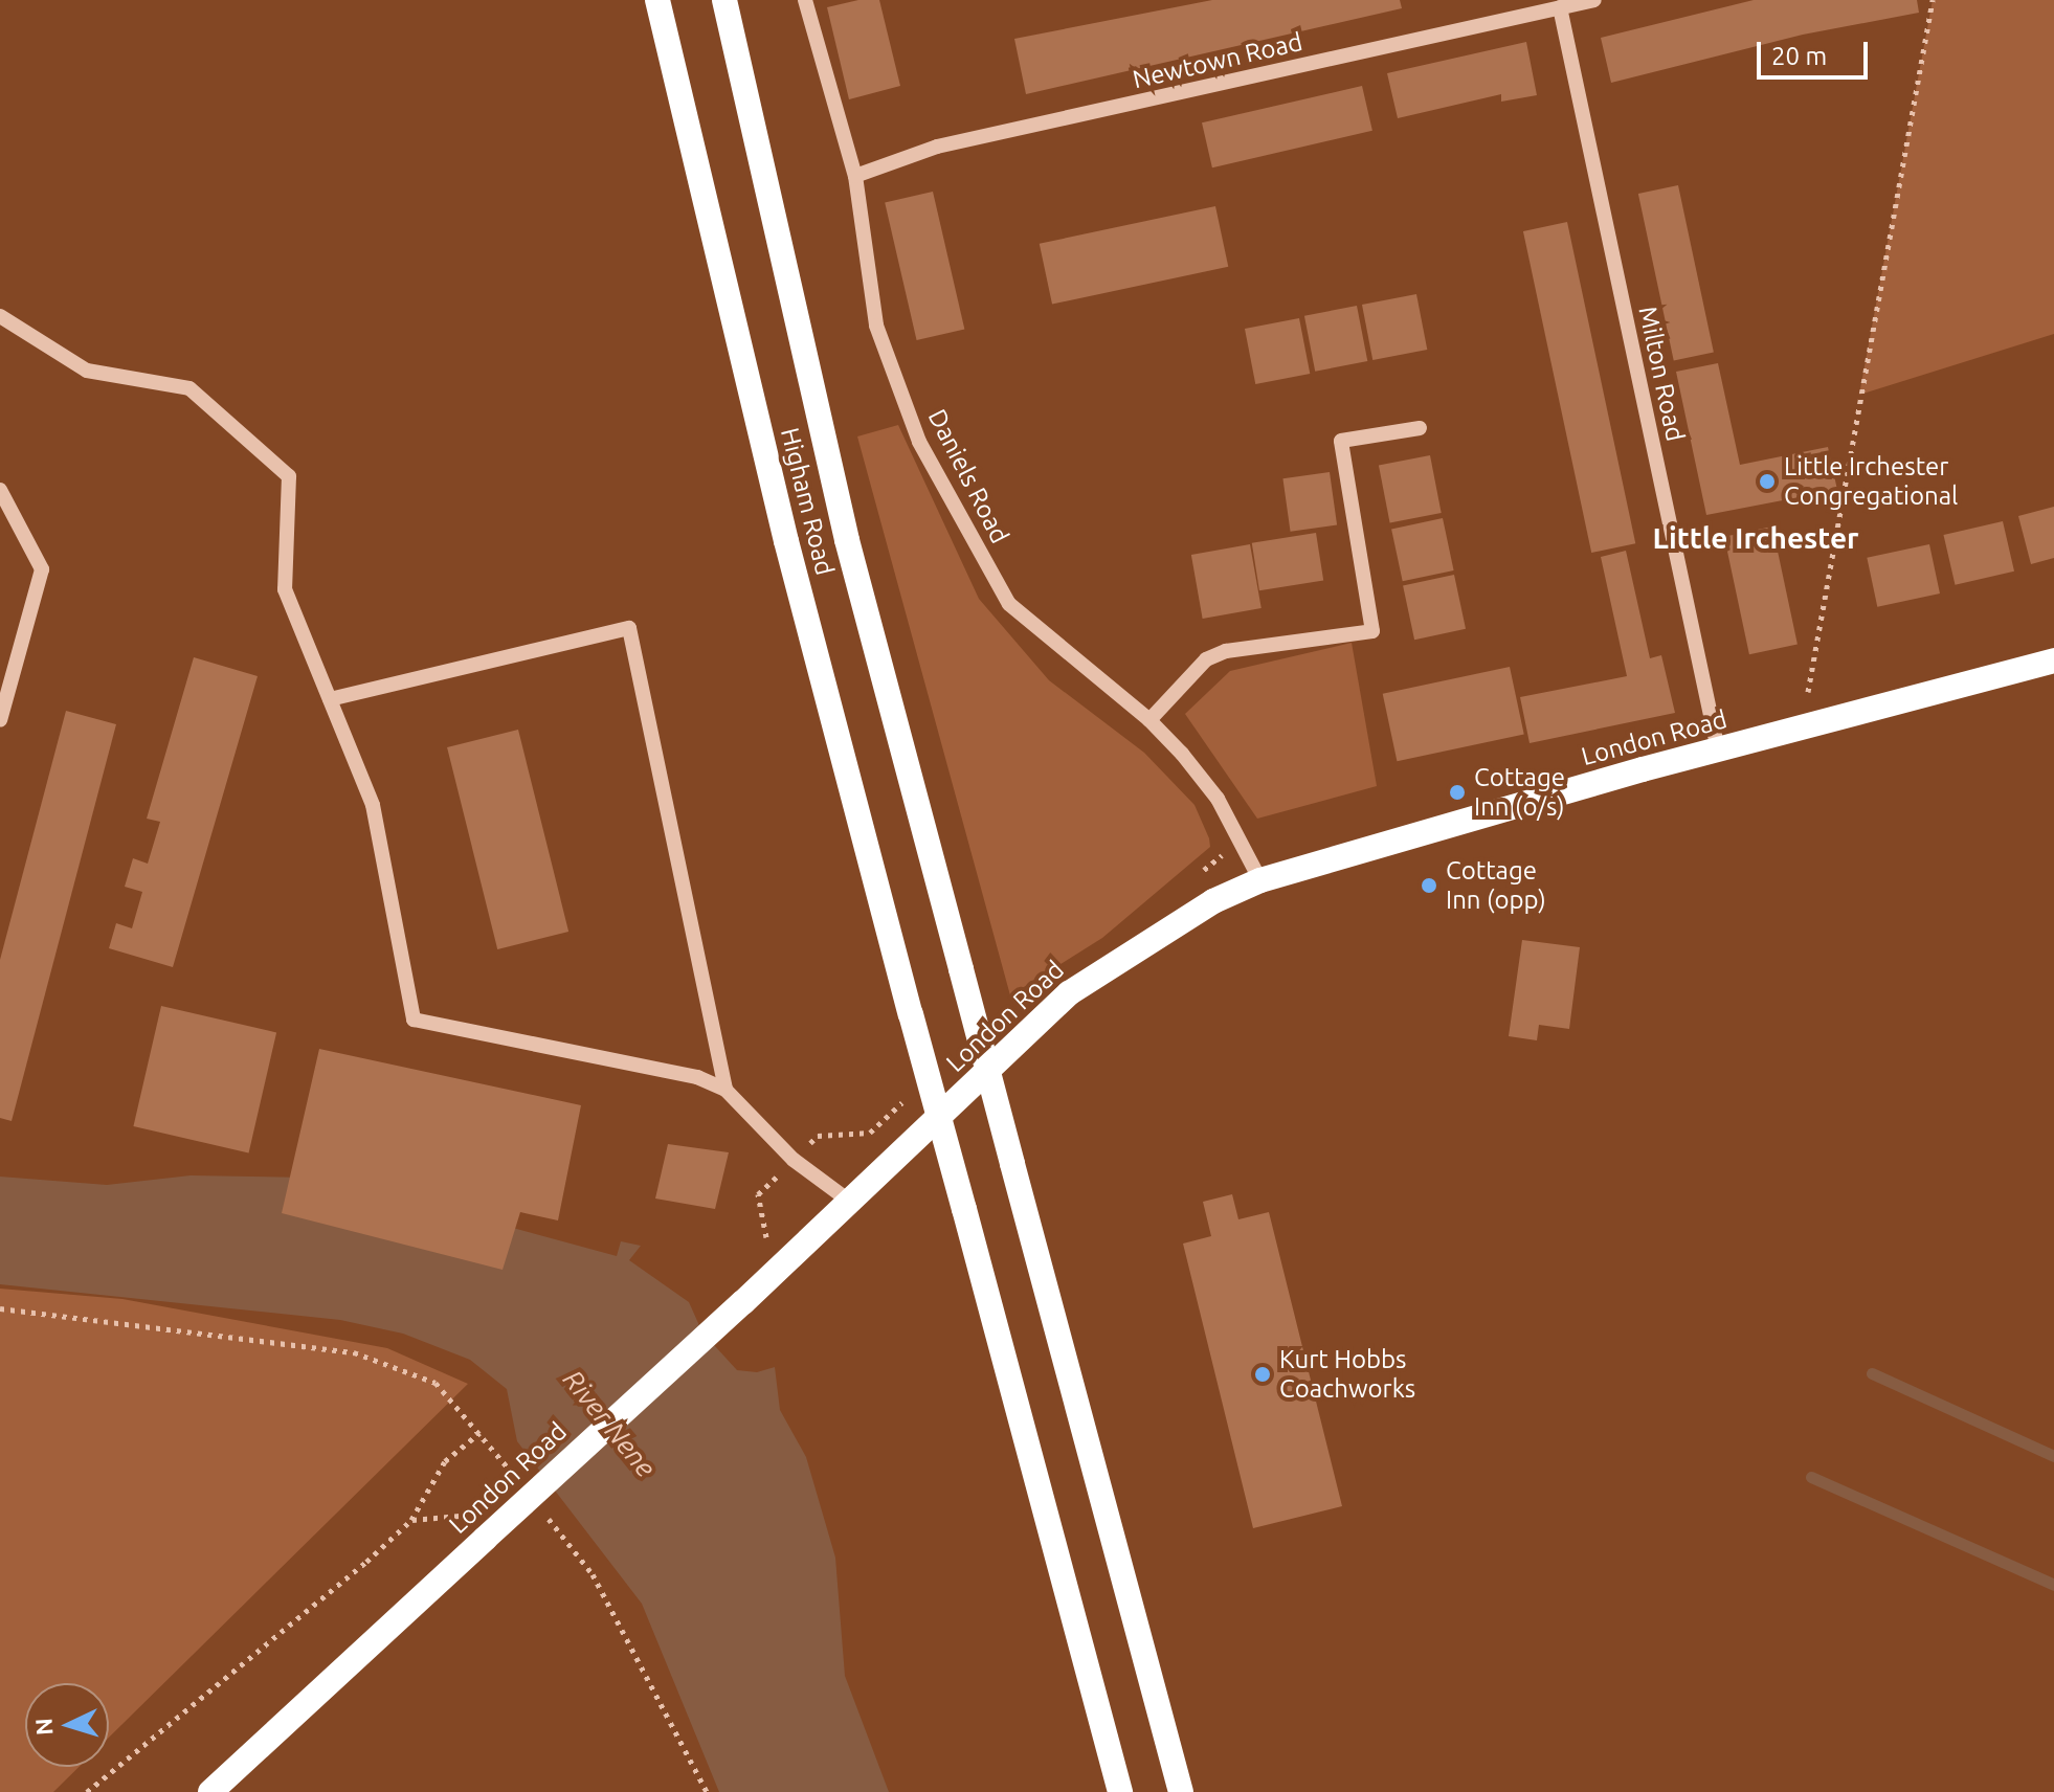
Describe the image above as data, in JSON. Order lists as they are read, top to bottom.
{
  "streets": {
    "highway": ["Higham Road", "London Road"],
    "street": ["Newtown Road", "Milton Road", "Daniels Road"]
  },
  "crossings": [
    ["Newtown Road", "Milton Road"],
    ["Newtown Road", "Daniels Road"],
    ["Milton Road", "London Road"],
    ["Daniels Road", "London Road"]
  ],
  "districts": ["Little Irchester"],
  "water": ["River Nene"],
  "places": [
    "Little Irchester Congregational",
    "Cottage Inn (o/s)",
    "Cottage Inn (opp)",
    "Kurt Hobbs Coachworks"
  ],
  "scale_bar": "20 m",
  "north": "left"
}
